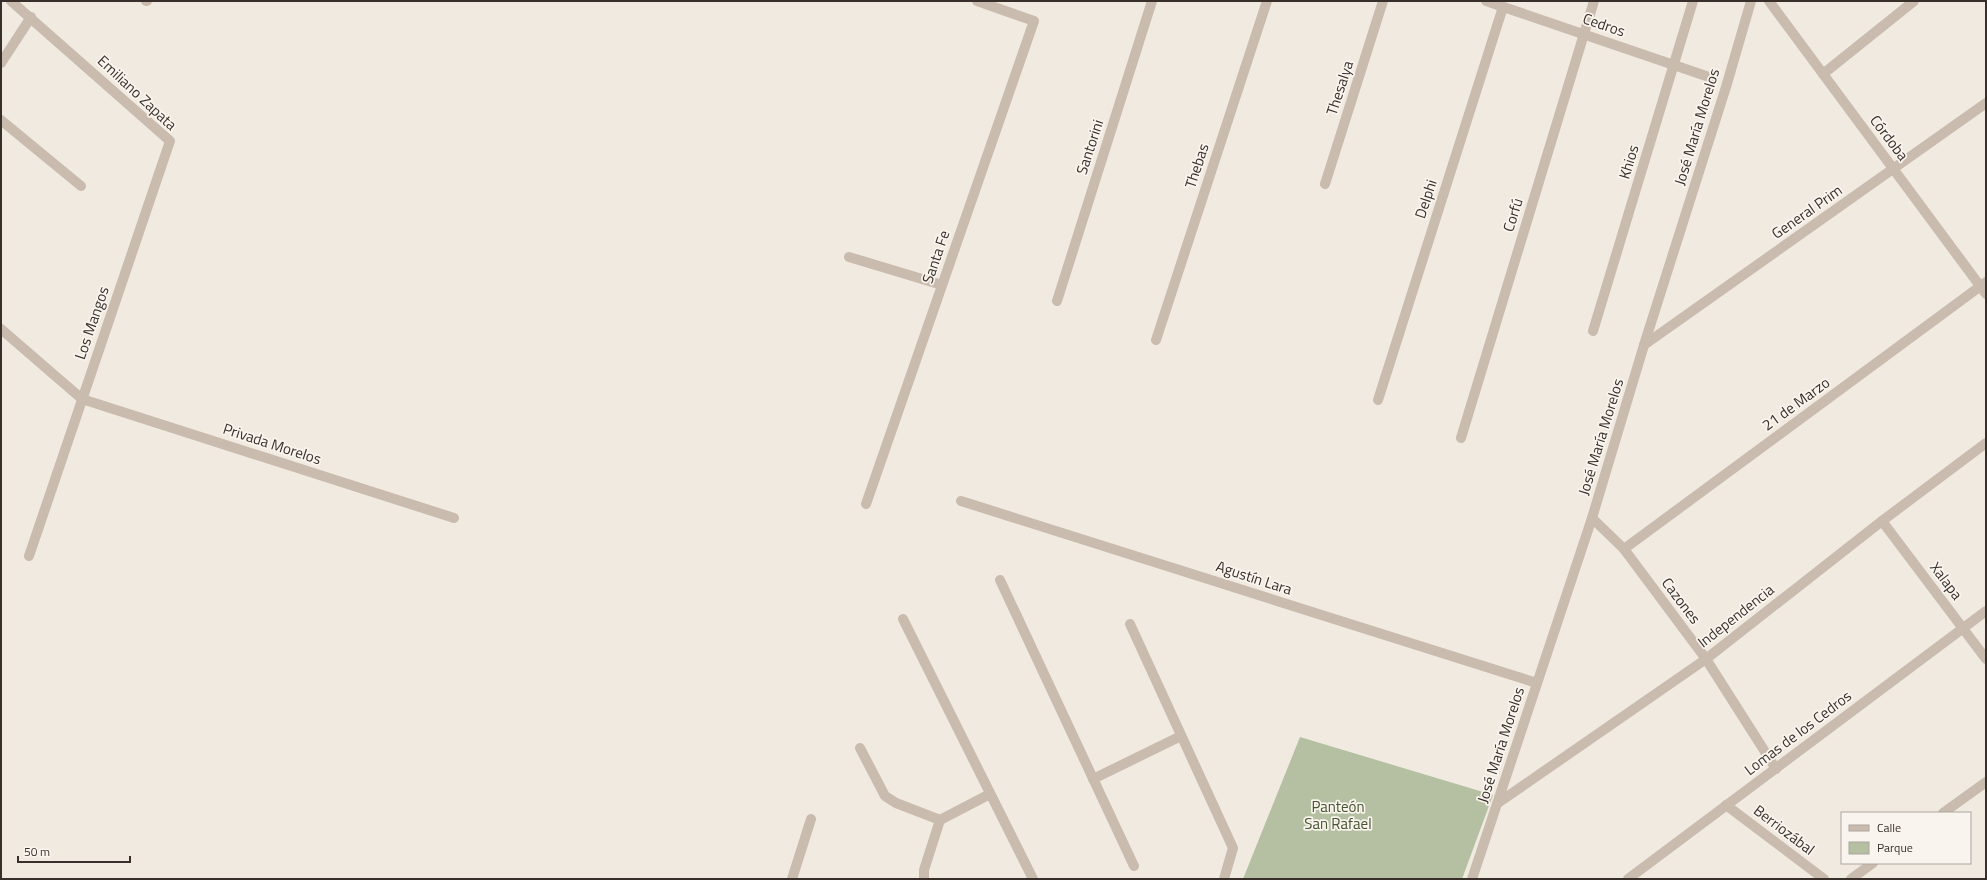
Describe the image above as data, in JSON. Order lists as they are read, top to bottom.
{
  "streets": {
    "street": [
      "Cedros",
      "Thesalya",
      "Emiliano Zapata",
      "José María Morelos",
      "Córdoba",
      "Santorini",
      "Khios",
      "Thebas",
      "Delphi",
      "General Prim",
      "Corfú",
      "Santa Fe",
      "Los Mangos",
      "21 de Marzo",
      "Privada Morelos",
      "Agustín Lara",
      "Xalapa",
      "Cazones",
      "Independencia",
      "Lomas de los Cedros",
      "Berriozábal"
    ]
  },
  "crossings": [
    ["Cedros", "Khios"],
    ["Cedros", "Delphi"],
    ["Cedros", "Corfú"],
    ["Emiliano Zapata", "Los Mangos"],
    ["José María Morelos", "General Prim"],
    ["José María Morelos", "Agustín Lara"],
    ["José María Morelos", "Cazones"],
    ["José María Morelos", "Independencia"],
    ["Córdoba", "General Prim"],
    ["Córdoba", "21 de Marzo"],
    ["Los Mangos", "Privada Morelos"],
    ["21 de Marzo", "Cazones"],
    ["Xalapa", "Independencia"],
    ["Xalapa", "Lomas de los Cedros"],
    ["Cazones", "Independencia"],
    ["Cazones", "Lomas de los Cedros"],
    ["Lomas de los Cedros", "Berriozábal"]
  ],
  "parks": ["Panteón San Rafael"],
  "legend": ["Calle", "Parque"],
  "scale_bar": "50 m"
}
